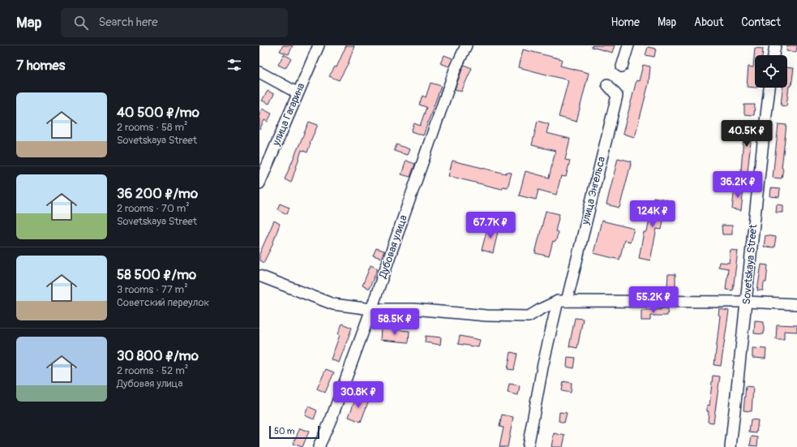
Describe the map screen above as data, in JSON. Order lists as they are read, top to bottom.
{
  "streets": {
    "street": [
      "улица Гагарина",
      "улица Энгельса",
      "Дубовая улица",
      "Sovetskaya Street"
    ]
  },
  "scale_bar": "50 m",
  "page": {
    "header": "Map",
    "search": "Search here",
    "nav": [
      "Home",
      "Map",
      "About",
      "Contact"
    ],
    "heading": "7 homes",
    "list": [
      {
        "name": "40 500 ₽/mo",
        "note": "2 rooms · 58 m² · Sovetskaya Street"
      },
      {
        "name": "36 200 ₽/mo",
        "note": "2 rooms · 70 m² · Sovetskaya Street"
      },
      {
        "name": "58 500 ₽/mo",
        "note": "3 rooms · 77 m² · Советский переулок"
      },
      {
        "name": "30 800 ₽/mo",
        "note": "2 rooms · 52 m² · Дубовая улица"
      }
    ],
    "price": [
      "40.5K ₽",
      "36.2K ₽",
      "124K ₽",
      "67.7K ₽",
      "55.2K ₽",
      "58.5K ₽",
      "30.8K ₽"
    ],
    "scale": "50 m"
  }
}
